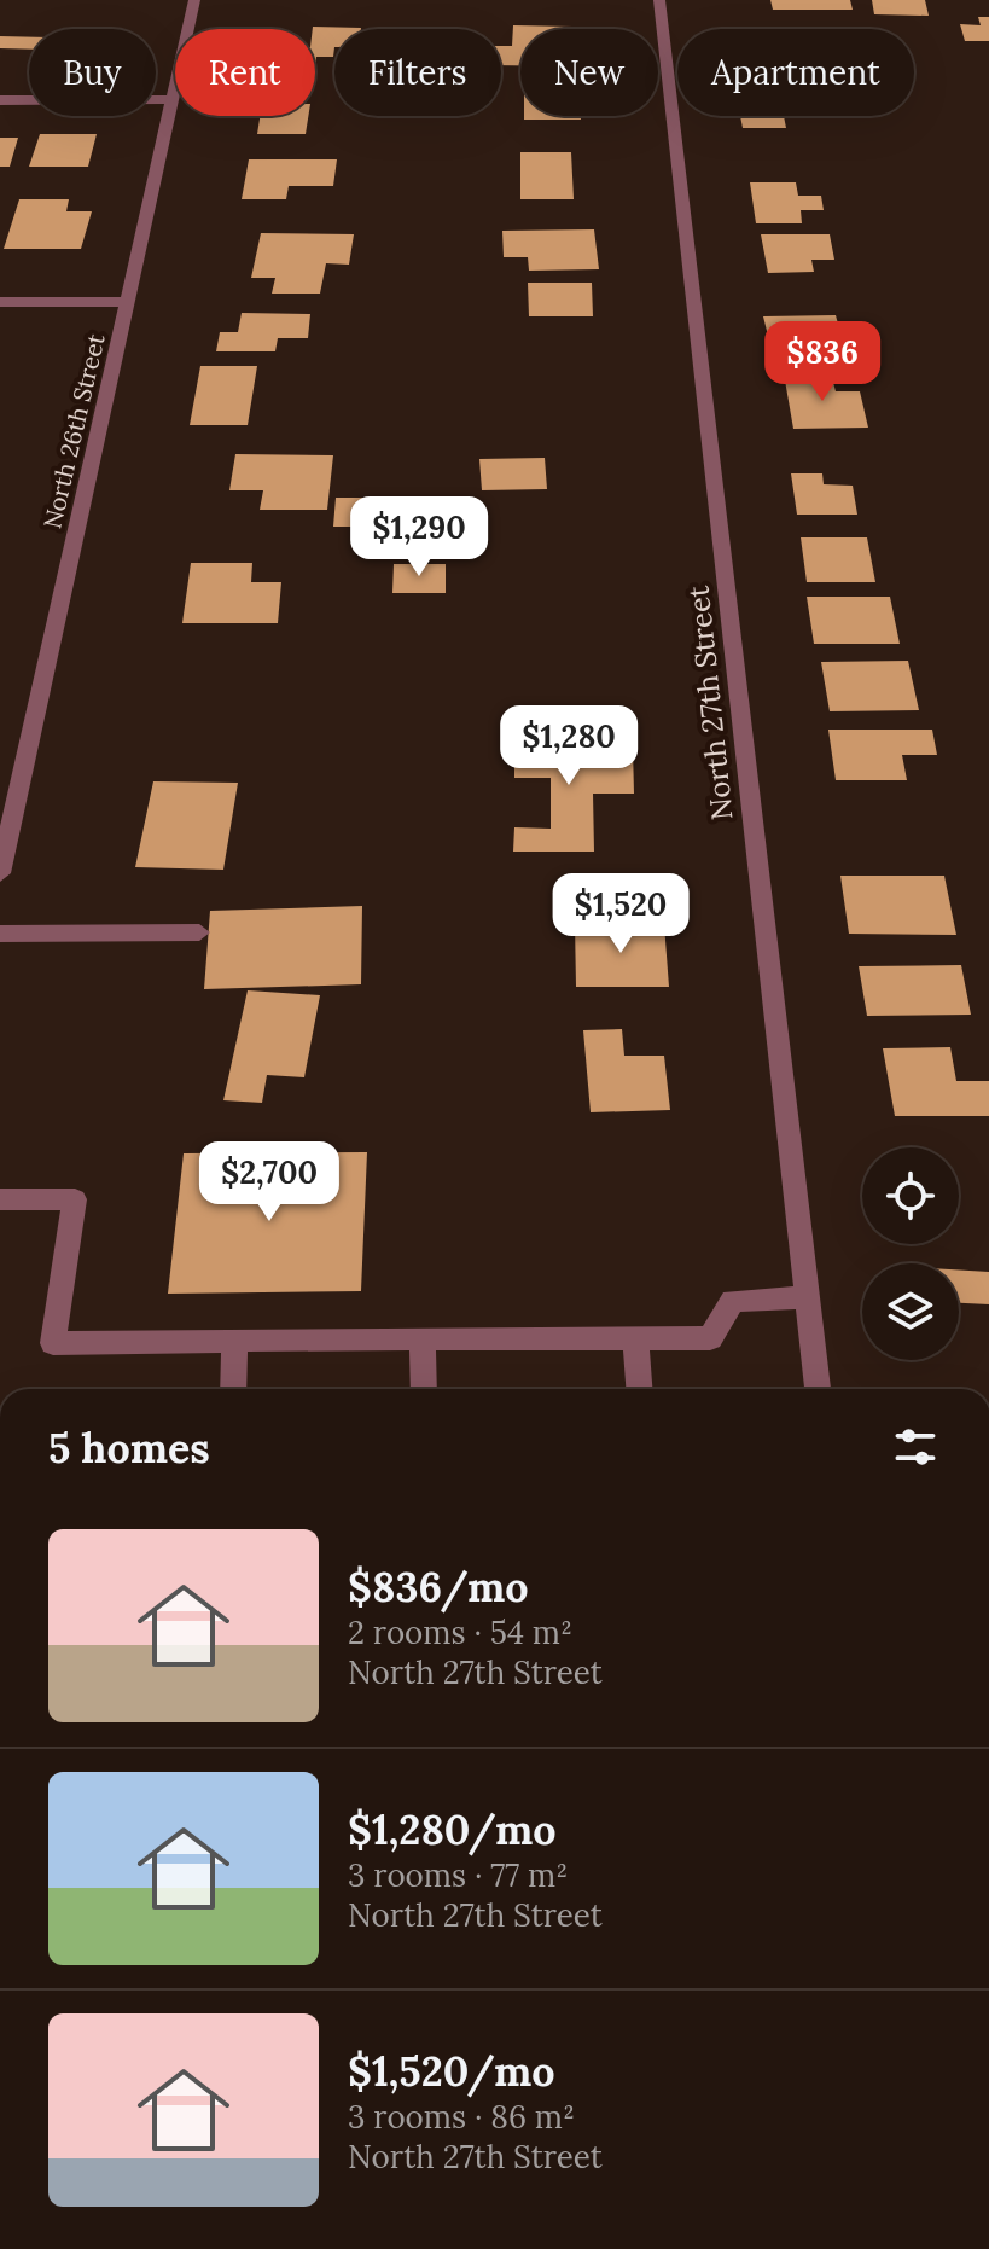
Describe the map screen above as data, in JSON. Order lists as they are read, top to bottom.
{
  "streets": {
    "street": ["North 26th Street", "North 27th Street"]
  },
  "page": {
    "chip": [
      "Buy",
      "Rent",
      "Filters",
      "New",
      "Apartment"
    ],
    "price": [
      "$836",
      "$1,290",
      "$1,280",
      "$1,520",
      "$2,700"
    ],
    "heading": "5 homes",
    "list": [
      {
        "name": "$836/mo",
        "note": "2 rooms · 54 m² · North 27th Street"
      },
      {
        "name": "$1,280/mo",
        "note": "3 rooms · 77 m² · North 27th Street"
      },
      {
        "name": "$1,520/mo",
        "note": "3 rooms · 86 m² · North 27th Street"
      }
    ]
  }
}
